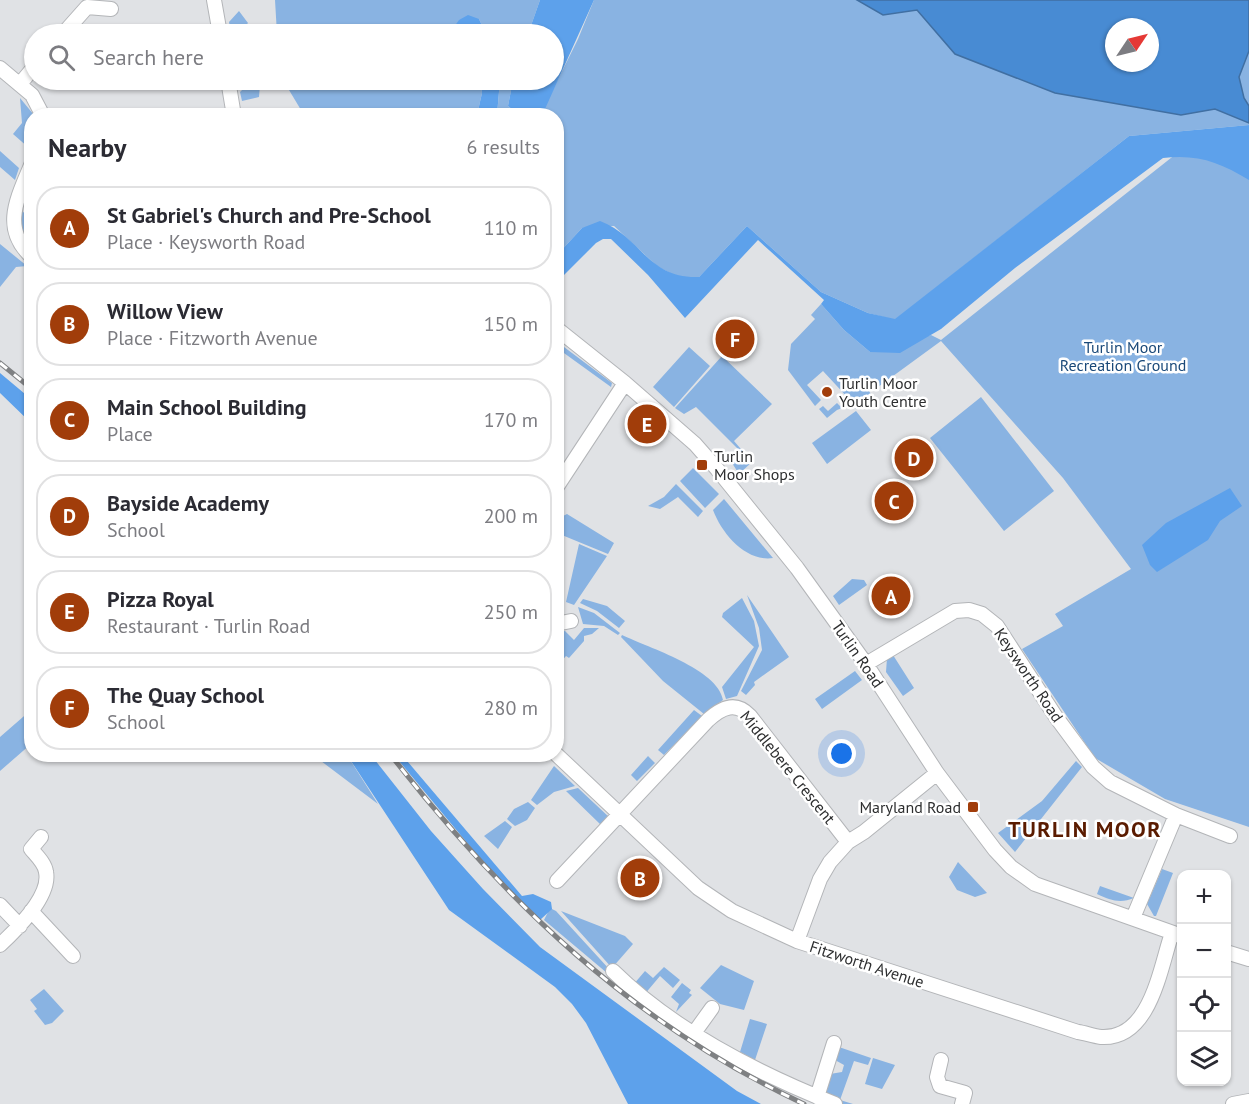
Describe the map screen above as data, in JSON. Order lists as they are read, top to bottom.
{
  "streets": {
    "street": [
      "Turlin Road",
      "Keysworth Road",
      "Middlebere Crescent",
      "Fitzworth Avenue"
    ]
  },
  "crossings": [
    ["Turlin Road", "Keysworth Road"],
    ["Turlin Road", "Fitzworth Avenue"],
    ["Middlebere Crescent", "Fitzworth Avenue"]
  ],
  "districts": ["TURLIN MOOR"],
  "parks": ["Turlin Moor Recreation Ground"],
  "places": {
    "other": ["Turlin Moor Youth Centre"],
    "transit": ["Turlin Moor Shops", "Maryland Road"]
  },
  "north": "top right",
  "page": {
    "search": "Search here",
    "heading": ["Nearby", "6 results"],
    "list": [
      {
        "mark": "A",
        "name": "St Gabriel's Church and Pre-School",
        "note": "Place · Keysworth Road",
        "value": "110 m"
      },
      {
        "mark": "B",
        "name": "Willow View",
        "note": "Place · Fitzworth Avenue",
        "value": "150 m"
      },
      {
        "mark": "C",
        "name": "Main School Building",
        "note": "Place",
        "value": "170 m"
      },
      {
        "mark": "D",
        "name": "Bayside Academy",
        "note": "School",
        "value": "200 m"
      },
      {
        "mark": "E",
        "name": "Pizza Royal",
        "note": "Restaurant · Turlin Road",
        "value": "250 m"
      },
      {
        "mark": "F",
        "name": "The Quay School",
        "note": "School",
        "value": "280 m"
      }
    ],
    "pins": [
      "F",
      "E",
      "D",
      "C",
      "A",
      "B"
    ],
    "map_buttons": ["+", "−"]
  }
}
